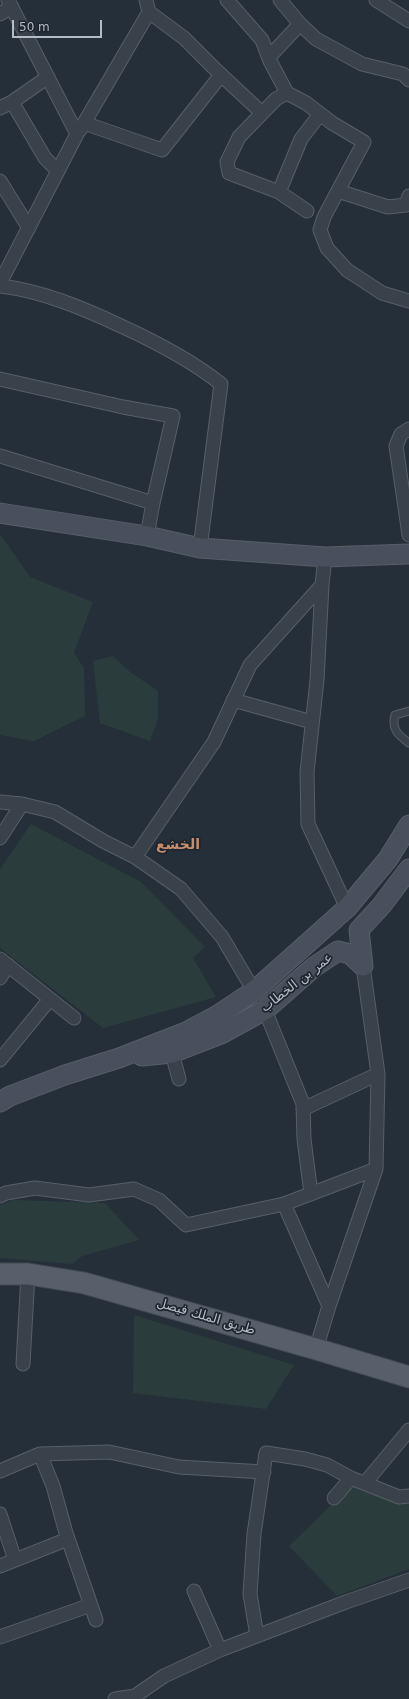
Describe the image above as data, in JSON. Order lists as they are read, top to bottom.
{
  "streets": {
    "main road": ["طريق الملك فيصل"],
    "street": ["عمر بن الخطاب"]
  },
  "districts": ["الخشع"],
  "scale_bar": "50 m"
}
